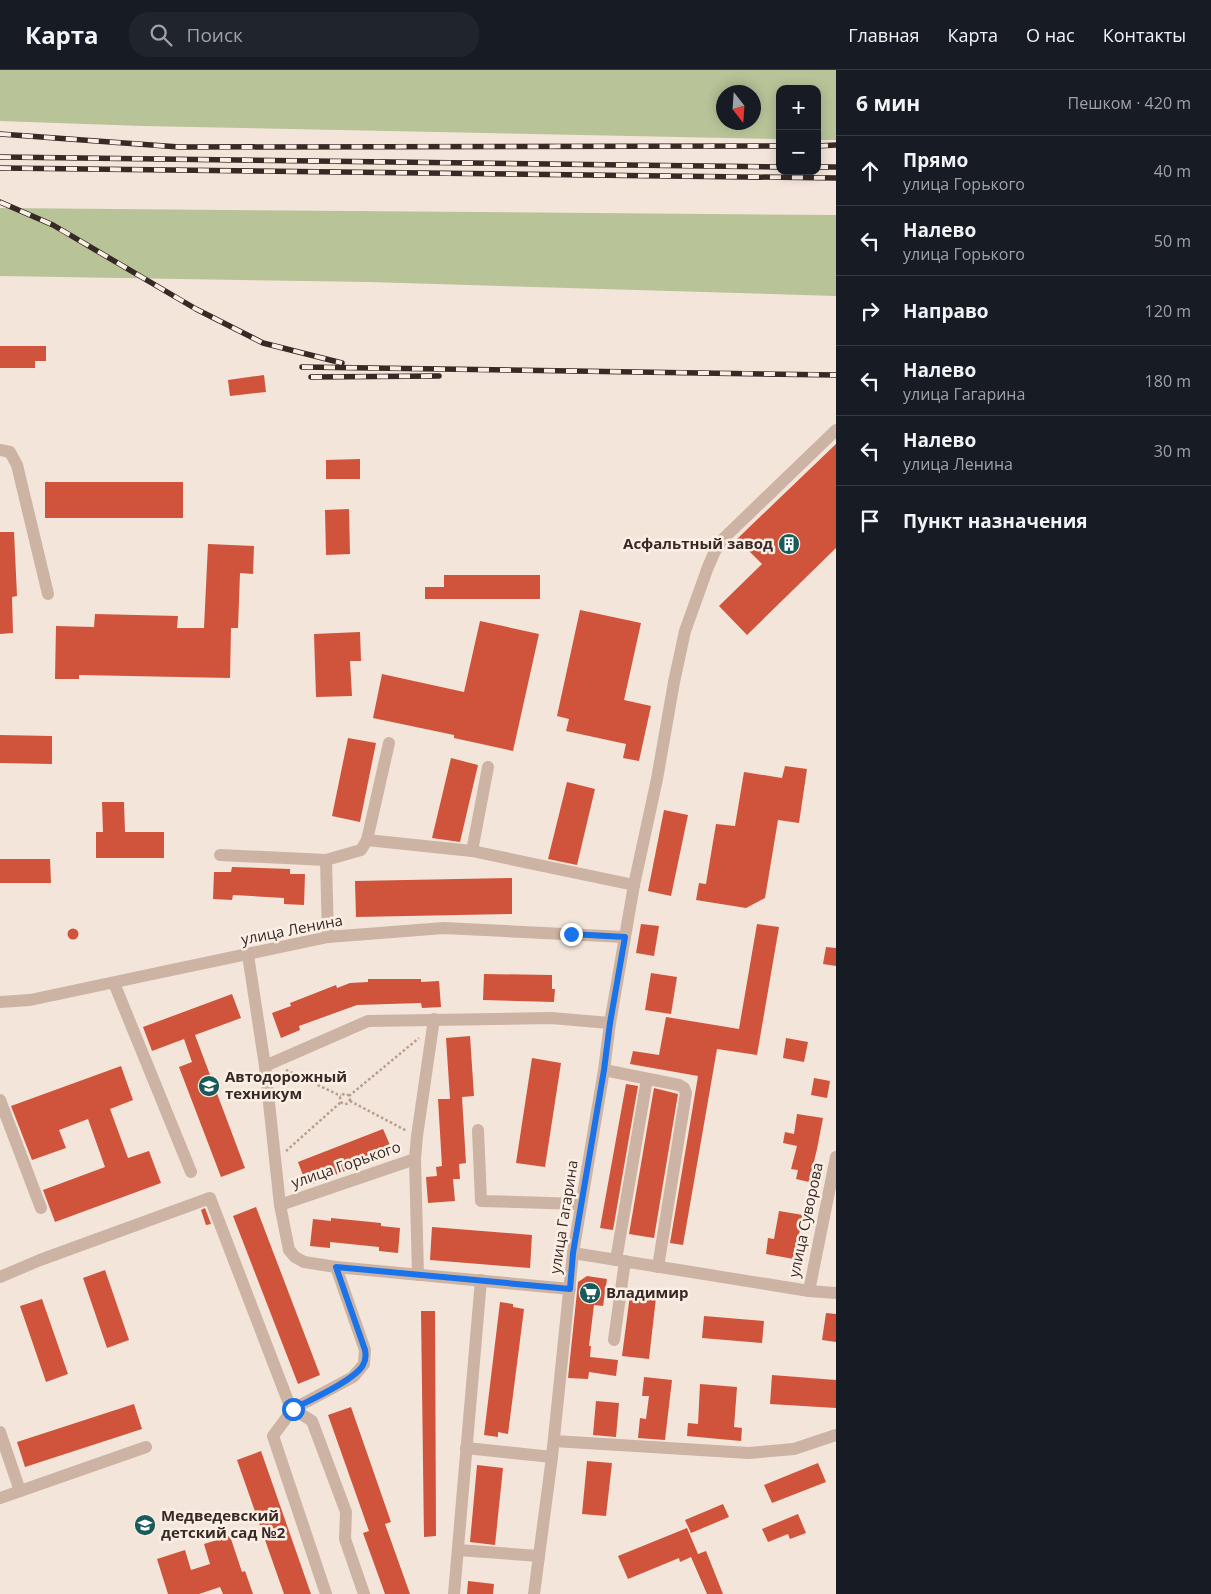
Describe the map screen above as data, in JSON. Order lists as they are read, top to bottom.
{
  "streets": {
    "street": [
      "улица Ленина",
      "улица Горького",
      "улица Гагарина",
      "улица Суворова"
    ]
  },
  "crossings": [
    ["улица Ленина", "улица Гагарина"]
  ],
  "places": {
    "building": ["Асфальтный завод"],
    "school or university": ["Автодорожный техникум", "Медведевский детский сад №2"],
    "supermarket": ["Владимир"]
  },
  "north": "bottom",
  "page": {
    "header": "Карта",
    "search": "Поиск",
    "nav": [
      "Главная",
      "Карта",
      "О нас",
      "Контакты"
    ],
    "heading": ["6 мин", "Пешком · 420 m"],
    "map_buttons": ["+", "−"],
    "list": [
      ["Прямо", "улица Горького", "40 m"],
      ["Налево", "улица Горького", "50 m"],
      ["Направо", "120 m"],
      ["Налево", "улица Гагарина", "180 m"],
      ["Налево", "улица Ленина", "30 m"],
      "Пункт назначения"
    ]
  }
}
